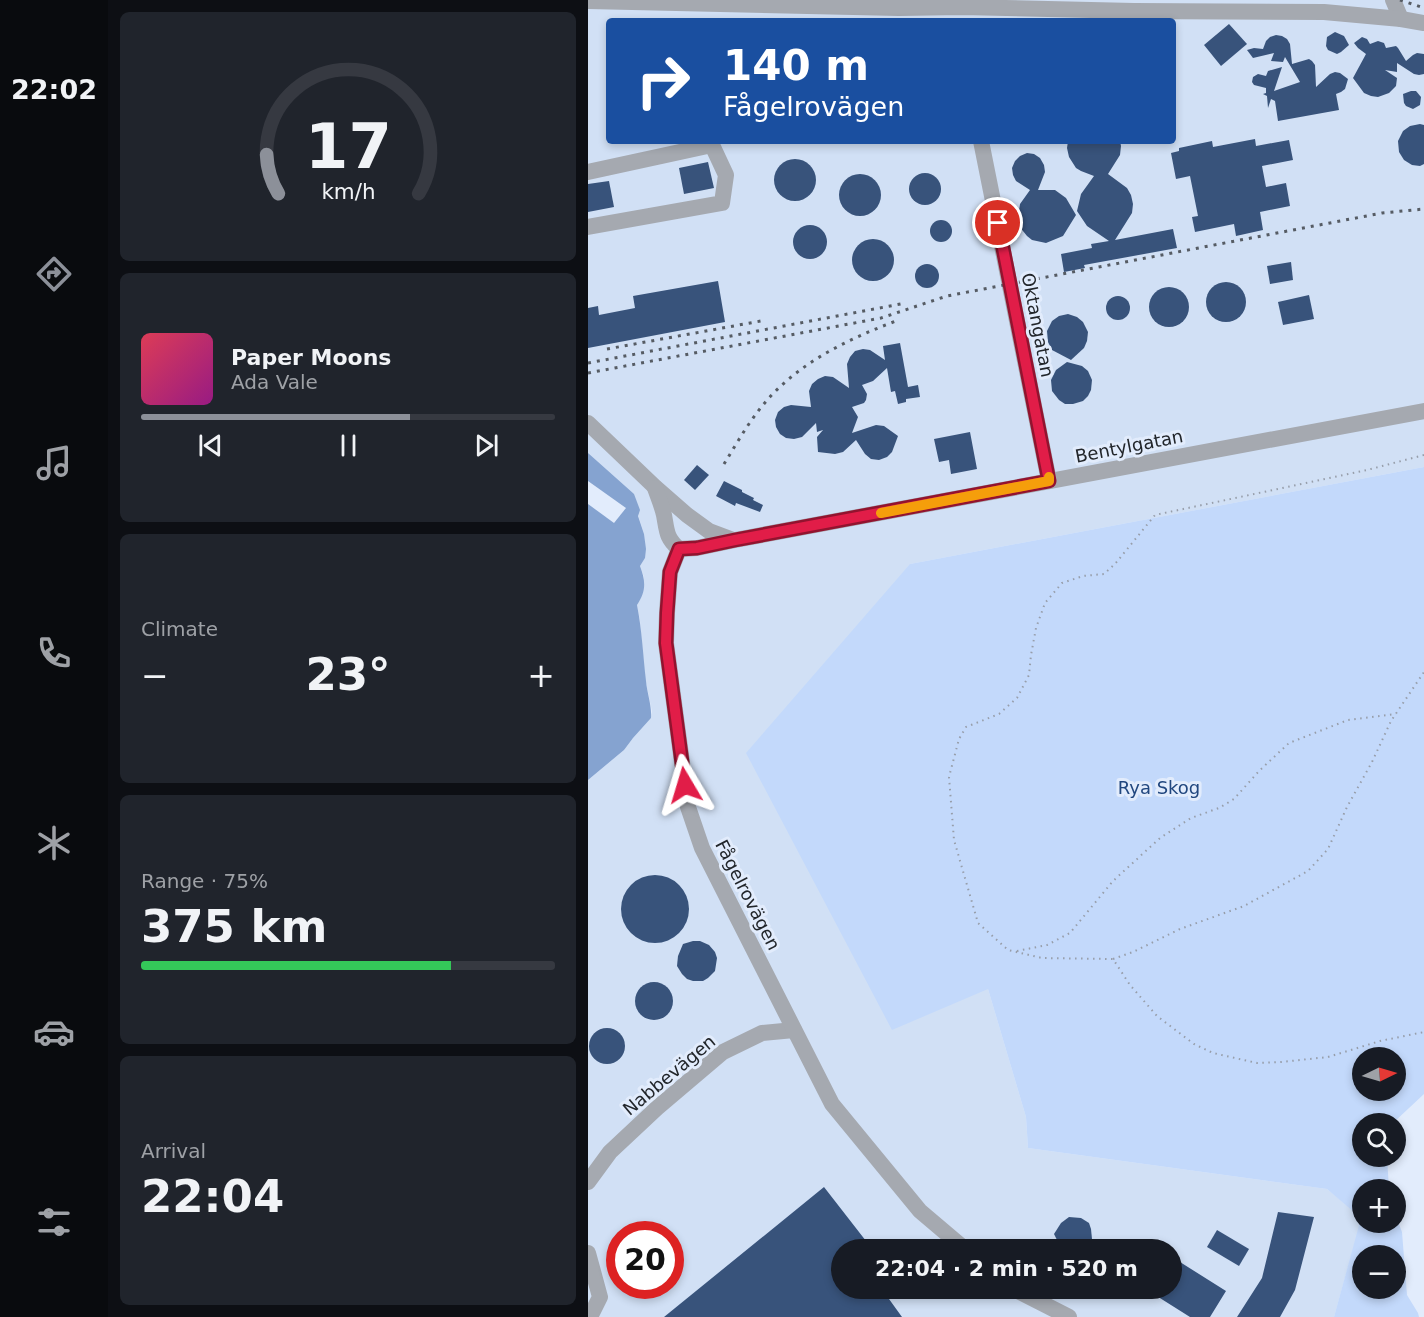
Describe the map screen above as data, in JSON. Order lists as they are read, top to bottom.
{
  "streets": {
    "lane": [
      "Oktangatan",
      "Bentylgatan",
      "Fågelrovägen",
      "Nabbevägen"
    ]
  },
  "crossings": [
    ["Oktangatan", "Bentylgatan"],
    ["Fågelrovägen", "Nabbevägen"]
  ],
  "parks": ["Rya Skog"],
  "north": "right",
  "page": {
    "tabs": "22:02",
    "turn": ["140 m", "Fågelrovägen"],
    "song": ["Paper Moons", "Ada Vale"],
    "tile": [
      "Climate",
      ["Range · 75%", "375 km"],
      ["Arrival", "22:04"]
    ],
    "heat": ["−", "23°", "+"],
    "map_buttons": ["+", "−"],
    "limit": "20",
    "trip": "22:04 · 2 min · 520 m",
    "gauge": ["17", "km/h"]
  }
}
